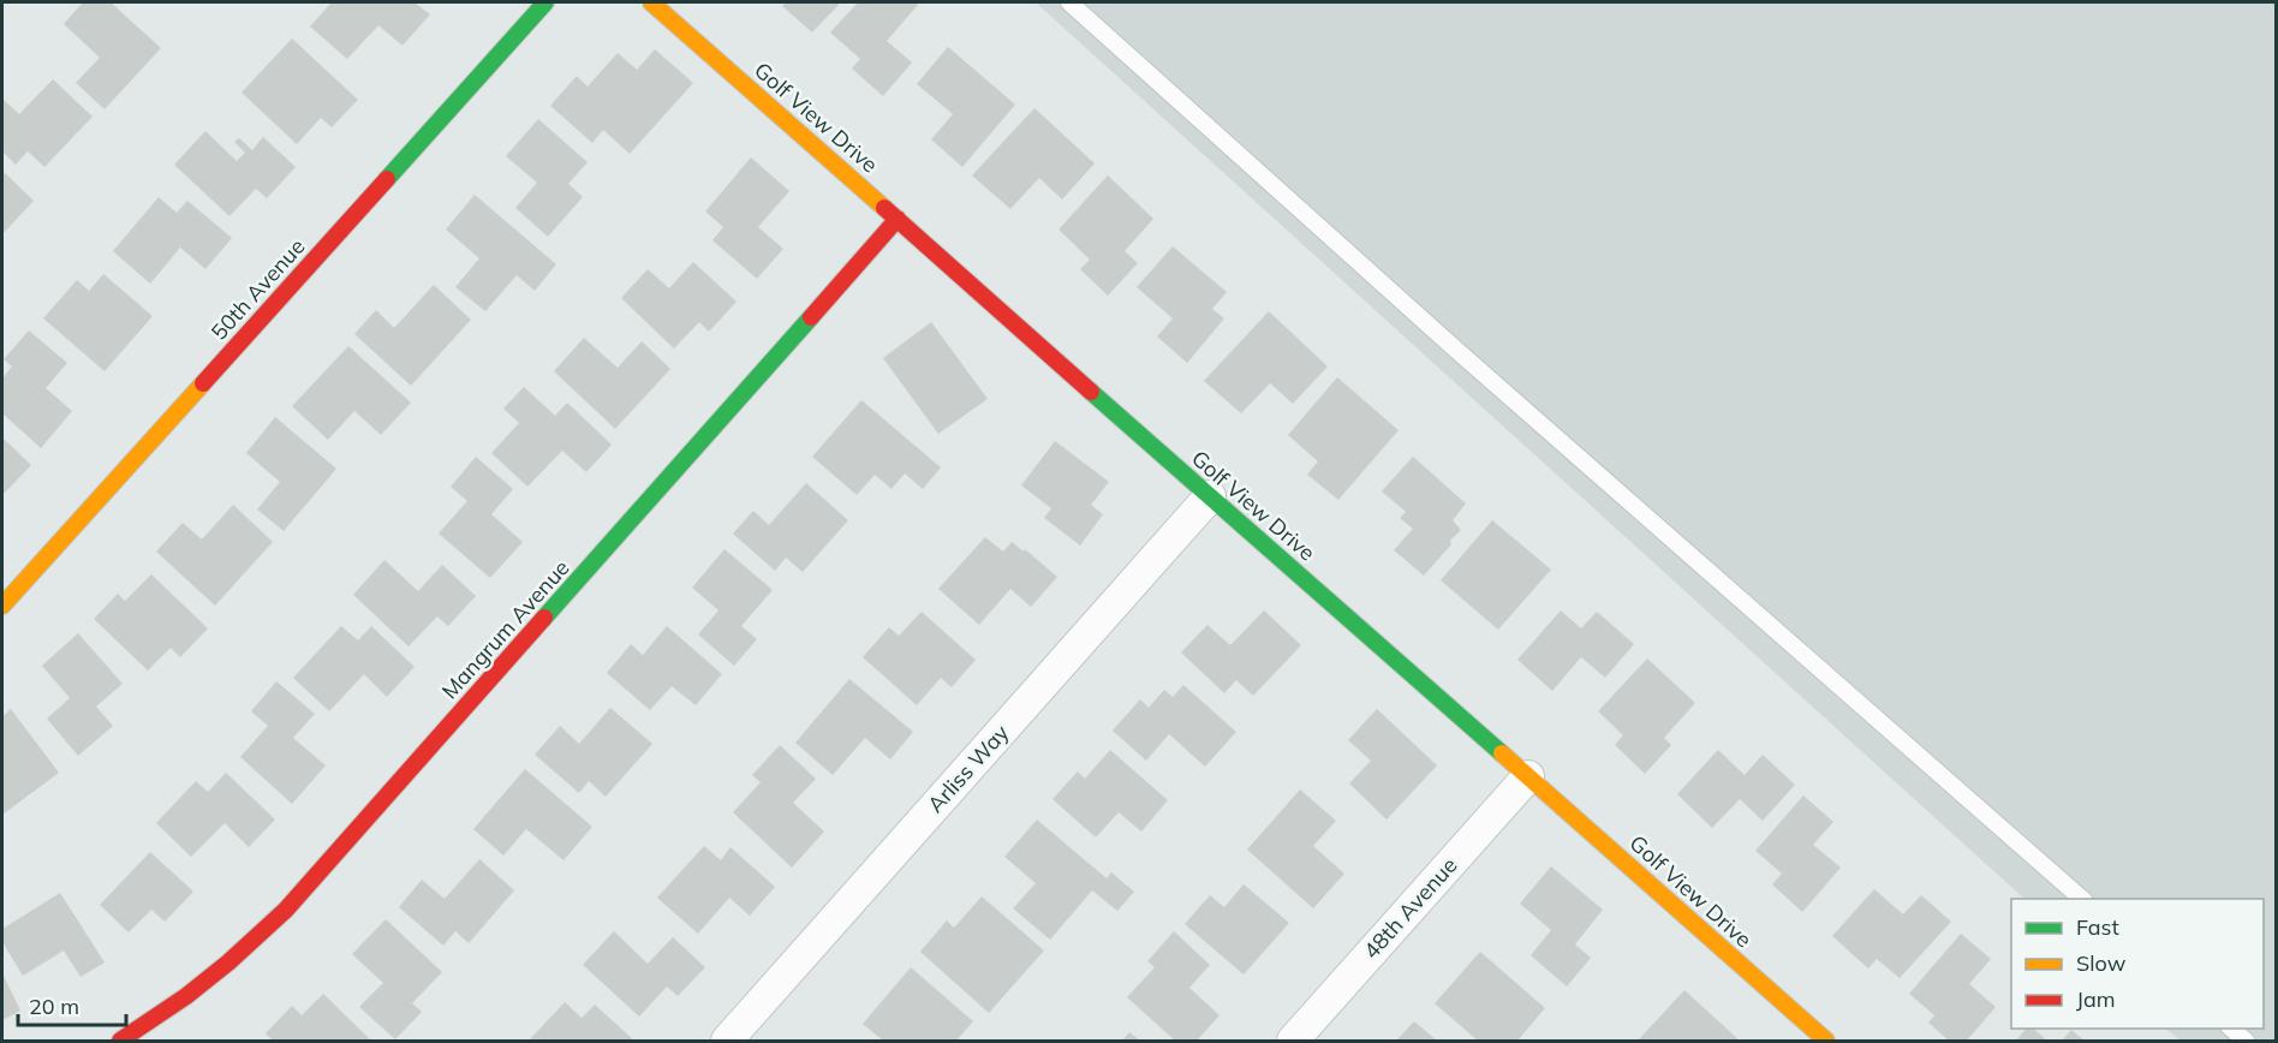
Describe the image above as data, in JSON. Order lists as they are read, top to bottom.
{
  "streets": {
    "street": [
      "Golf View Drive",
      "50th Avenue",
      "Mangrum Avenue",
      "Arliss Way",
      "48th Avenue"
    ]
  },
  "crossings": [
    ["Golf View Drive", "Mangrum Avenue"],
    ["Golf View Drive", "Arliss Way"],
    ["Golf View Drive", "48th Avenue"]
  ],
  "legend": ["Fast", "Slow", "Jam"],
  "scale_bar": "20 m"
}
